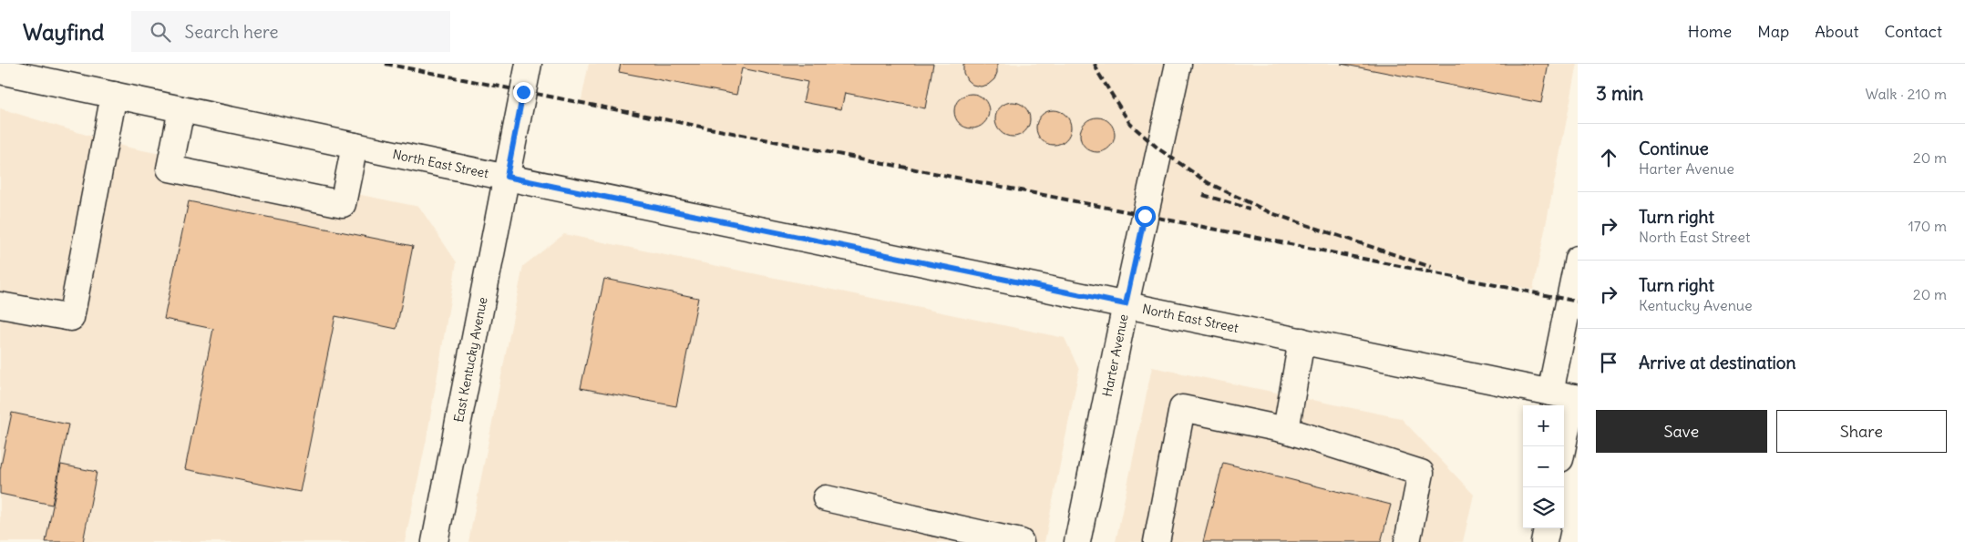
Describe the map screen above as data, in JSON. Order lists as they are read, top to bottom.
{
  "streets": {
    "main road": ["North East Street", "Harter Avenue", "East Kentucky Avenue"]
  },
  "crossings": [
    ["North East Street", "Harter Avenue"],
    ["North East Street", "East Kentucky Avenue"]
  ],
  "page": {
    "header": "Wayfind",
    "search": "Search here",
    "nav": [
      "Home",
      "Map",
      "About",
      "Contact"
    ],
    "heading": ["3 min", "Walk · 210 m"],
    "list": [
      ["Continue", "Harter Avenue", "20 m"],
      ["Turn right", "North East Street", "170 m"],
      ["Turn right", "Kentucky Avenue", "20 m"],
      "Arrive at destination"
    ],
    "buttons": ["Save", "Share"],
    "map_buttons": ["+", "−"]
  }
}
